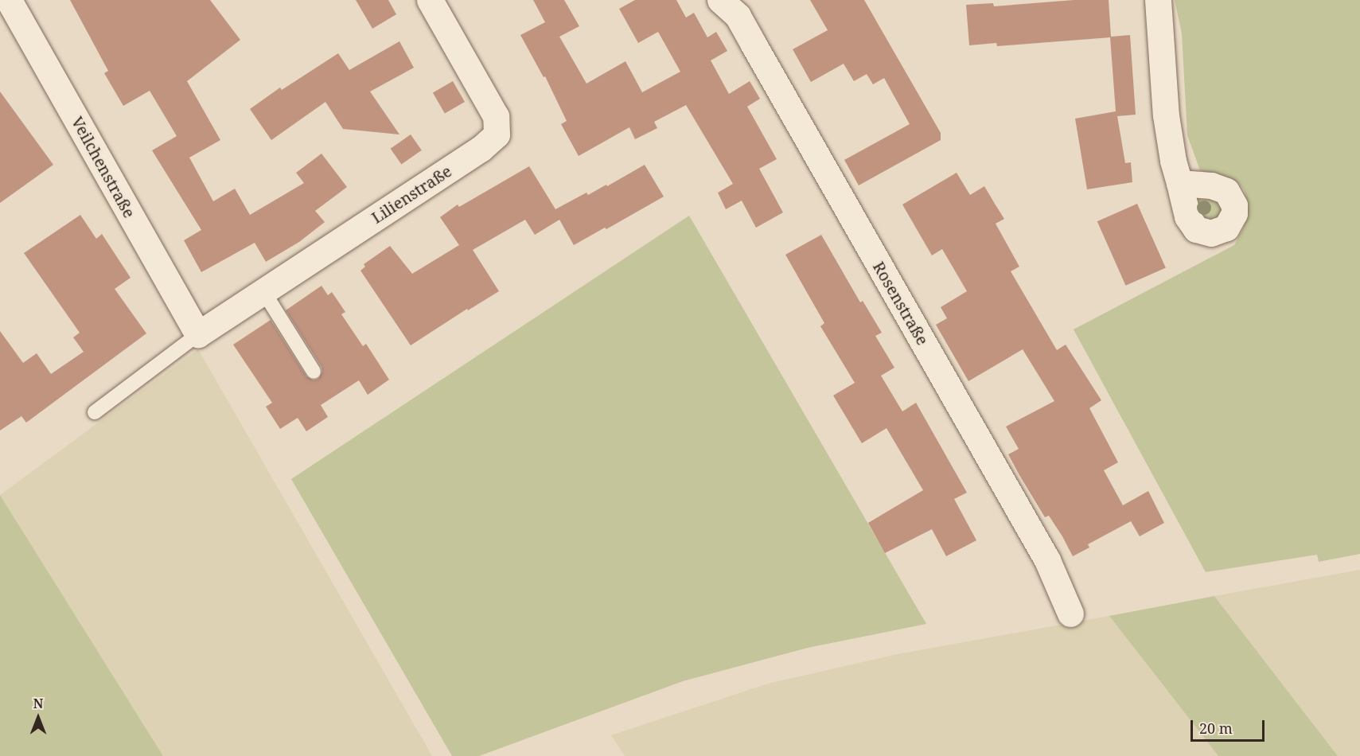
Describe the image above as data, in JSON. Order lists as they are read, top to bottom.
{
  "streets": {
    "street": ["Veilchenstraße", "Lilienstraße", "Rosenstraße"]
  },
  "crossings": [
    ["Veilchenstraße", "Lilienstraße"]
  ],
  "scale_bar": "20 m",
  "north": "top"
}
